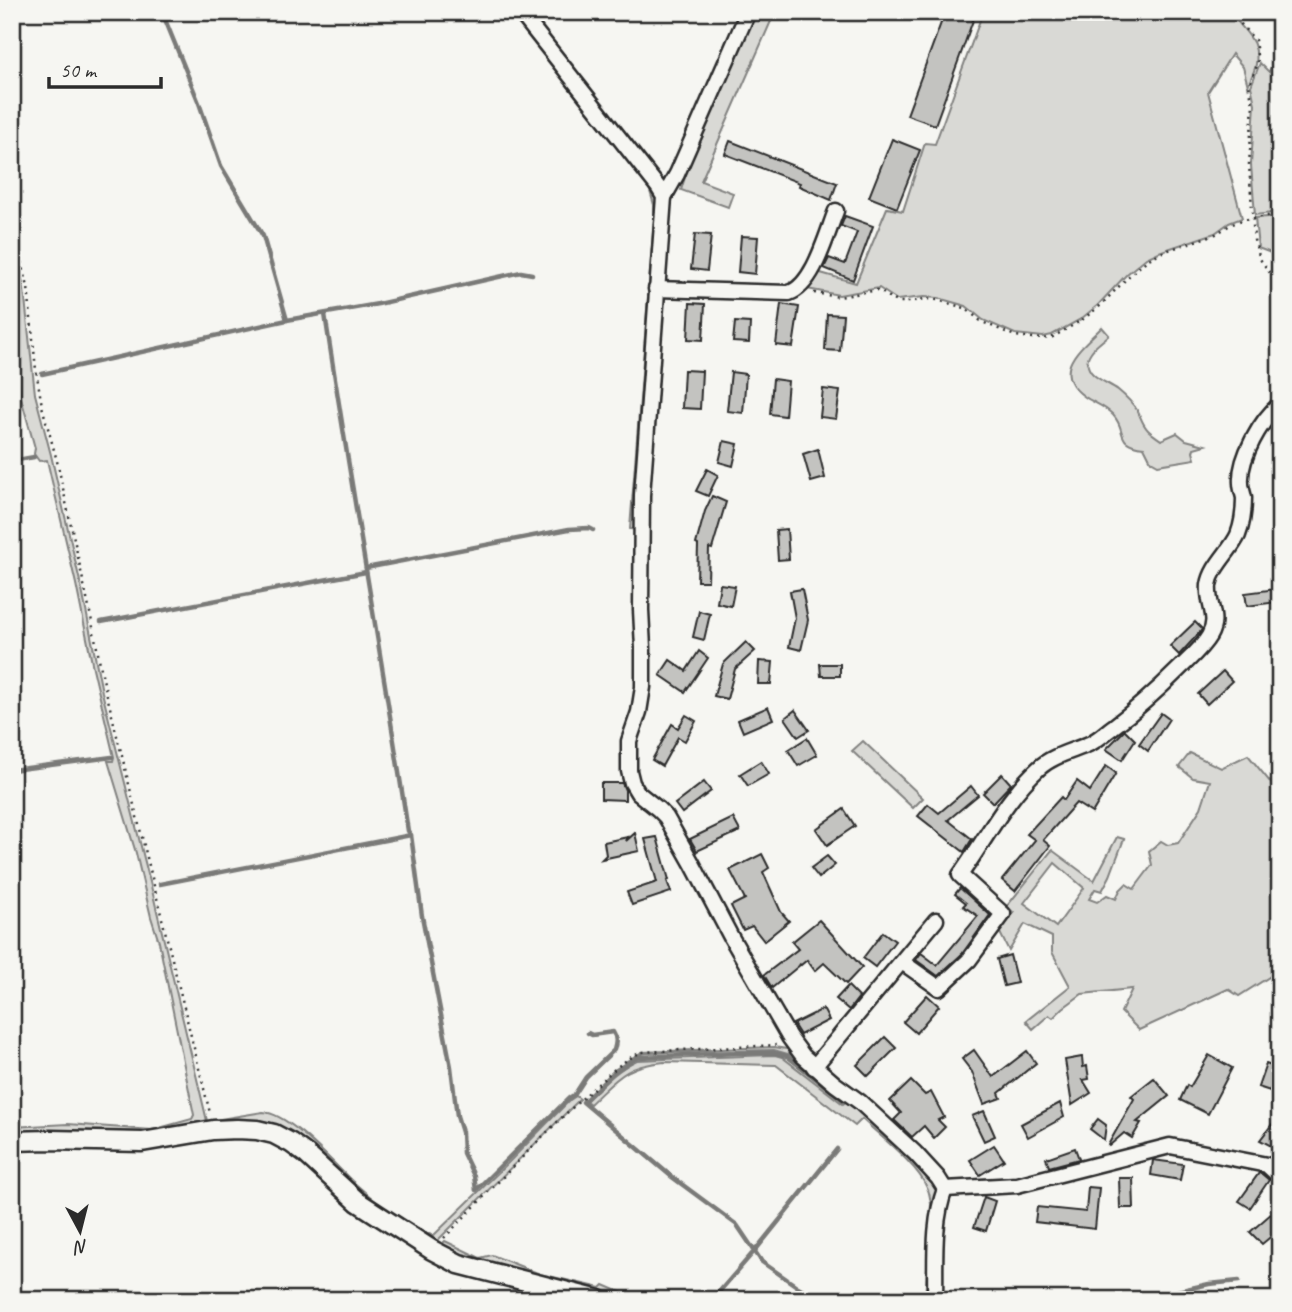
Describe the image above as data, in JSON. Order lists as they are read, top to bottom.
{
  "scale_bar": "50 m",
  "north": "bottom"
}
